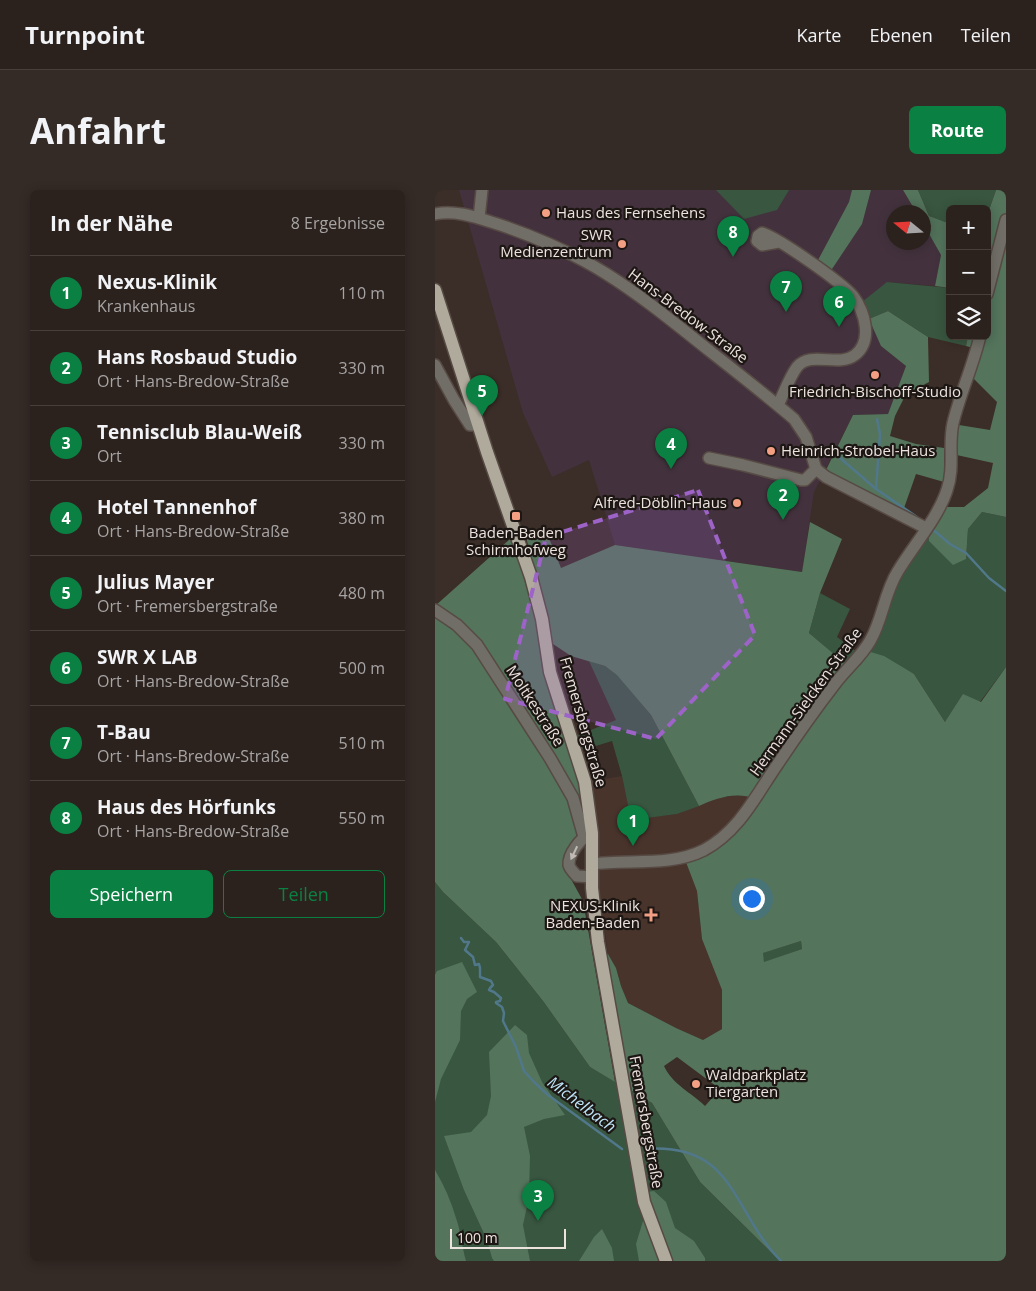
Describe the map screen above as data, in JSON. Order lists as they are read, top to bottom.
{
  "streets": {
    "main road": ["Fremersbergstraße"],
    "street": ["Hans-Bredow-Straße", "Hermann-Sielcken-Straße", "Moltkestraße"]
  },
  "crossings": [
    ["Hermann-Sielcken-Straße", "Fremersbergstraße"],
    ["Moltkestraße", "Fremersbergstraße"]
  ],
  "water": ["Michelbach"],
  "places": {
    "other": [
      "Haus des Fernsehens",
      "SWR Medienzentrum",
      "Friedrich-Bischoff-Studio",
      "Heinrich-Strobel-Haus",
      "Alfred-Döblin-Haus",
      "Waldparkplatz Tiergarten"
    ],
    "transit": ["Baden-Baden Schirmhofweg"],
    "health": ["NEXUS-Klinik Baden-Baden"]
  },
  "scale_bar": "100 m",
  "north": "left",
  "page": {
    "header": "Turnpoint",
    "nav": ["Karte", "Ebenen", "Teilen"],
    "buttons": [
      "Route",
      ["Speichern", "Teilen"]
    ],
    "title": "Anfahrt",
    "heading": ["In der Nähe", "8 Ergebnisse"],
    "map_buttons": ["+", "−"],
    "pins": [
      "8",
      "7",
      "6",
      "5",
      "4",
      "2",
      "1",
      "3"
    ],
    "list": [
      {
        "mark": "1",
        "name": "Nexus-Klinik",
        "note": "Krankenhaus",
        "value": "110 m"
      },
      {
        "mark": "2",
        "name": "Hans Rosbaud Studio",
        "note": "Ort · Hans-Bredow-Straße",
        "value": "330 m"
      },
      {
        "mark": "3",
        "name": "Tennisclub Blau-Weiß",
        "note": "Ort",
        "value": "330 m"
      },
      {
        "mark": "4",
        "name": "Hotel Tannenhof",
        "note": "Ort · Hans-Bredow-Straße",
        "value": "380 m"
      },
      {
        "mark": "5",
        "name": "Julius Mayer",
        "note": "Ort · Fremersbergstraße",
        "value": "480 m"
      },
      {
        "mark": "6",
        "name": "SWR X LAB",
        "note": "Ort · Hans-Bredow-Straße",
        "value": "500 m"
      },
      {
        "mark": "7",
        "name": "T-Bau",
        "note": "Ort · Hans-Bredow-Straße",
        "value": "510 m"
      },
      {
        "mark": "8",
        "name": "Haus des Hörfunks",
        "note": "Ort · Hans-Bredow-Straße",
        "value": "550 m"
      }
    ],
    "scale": "100 m"
  }
}
